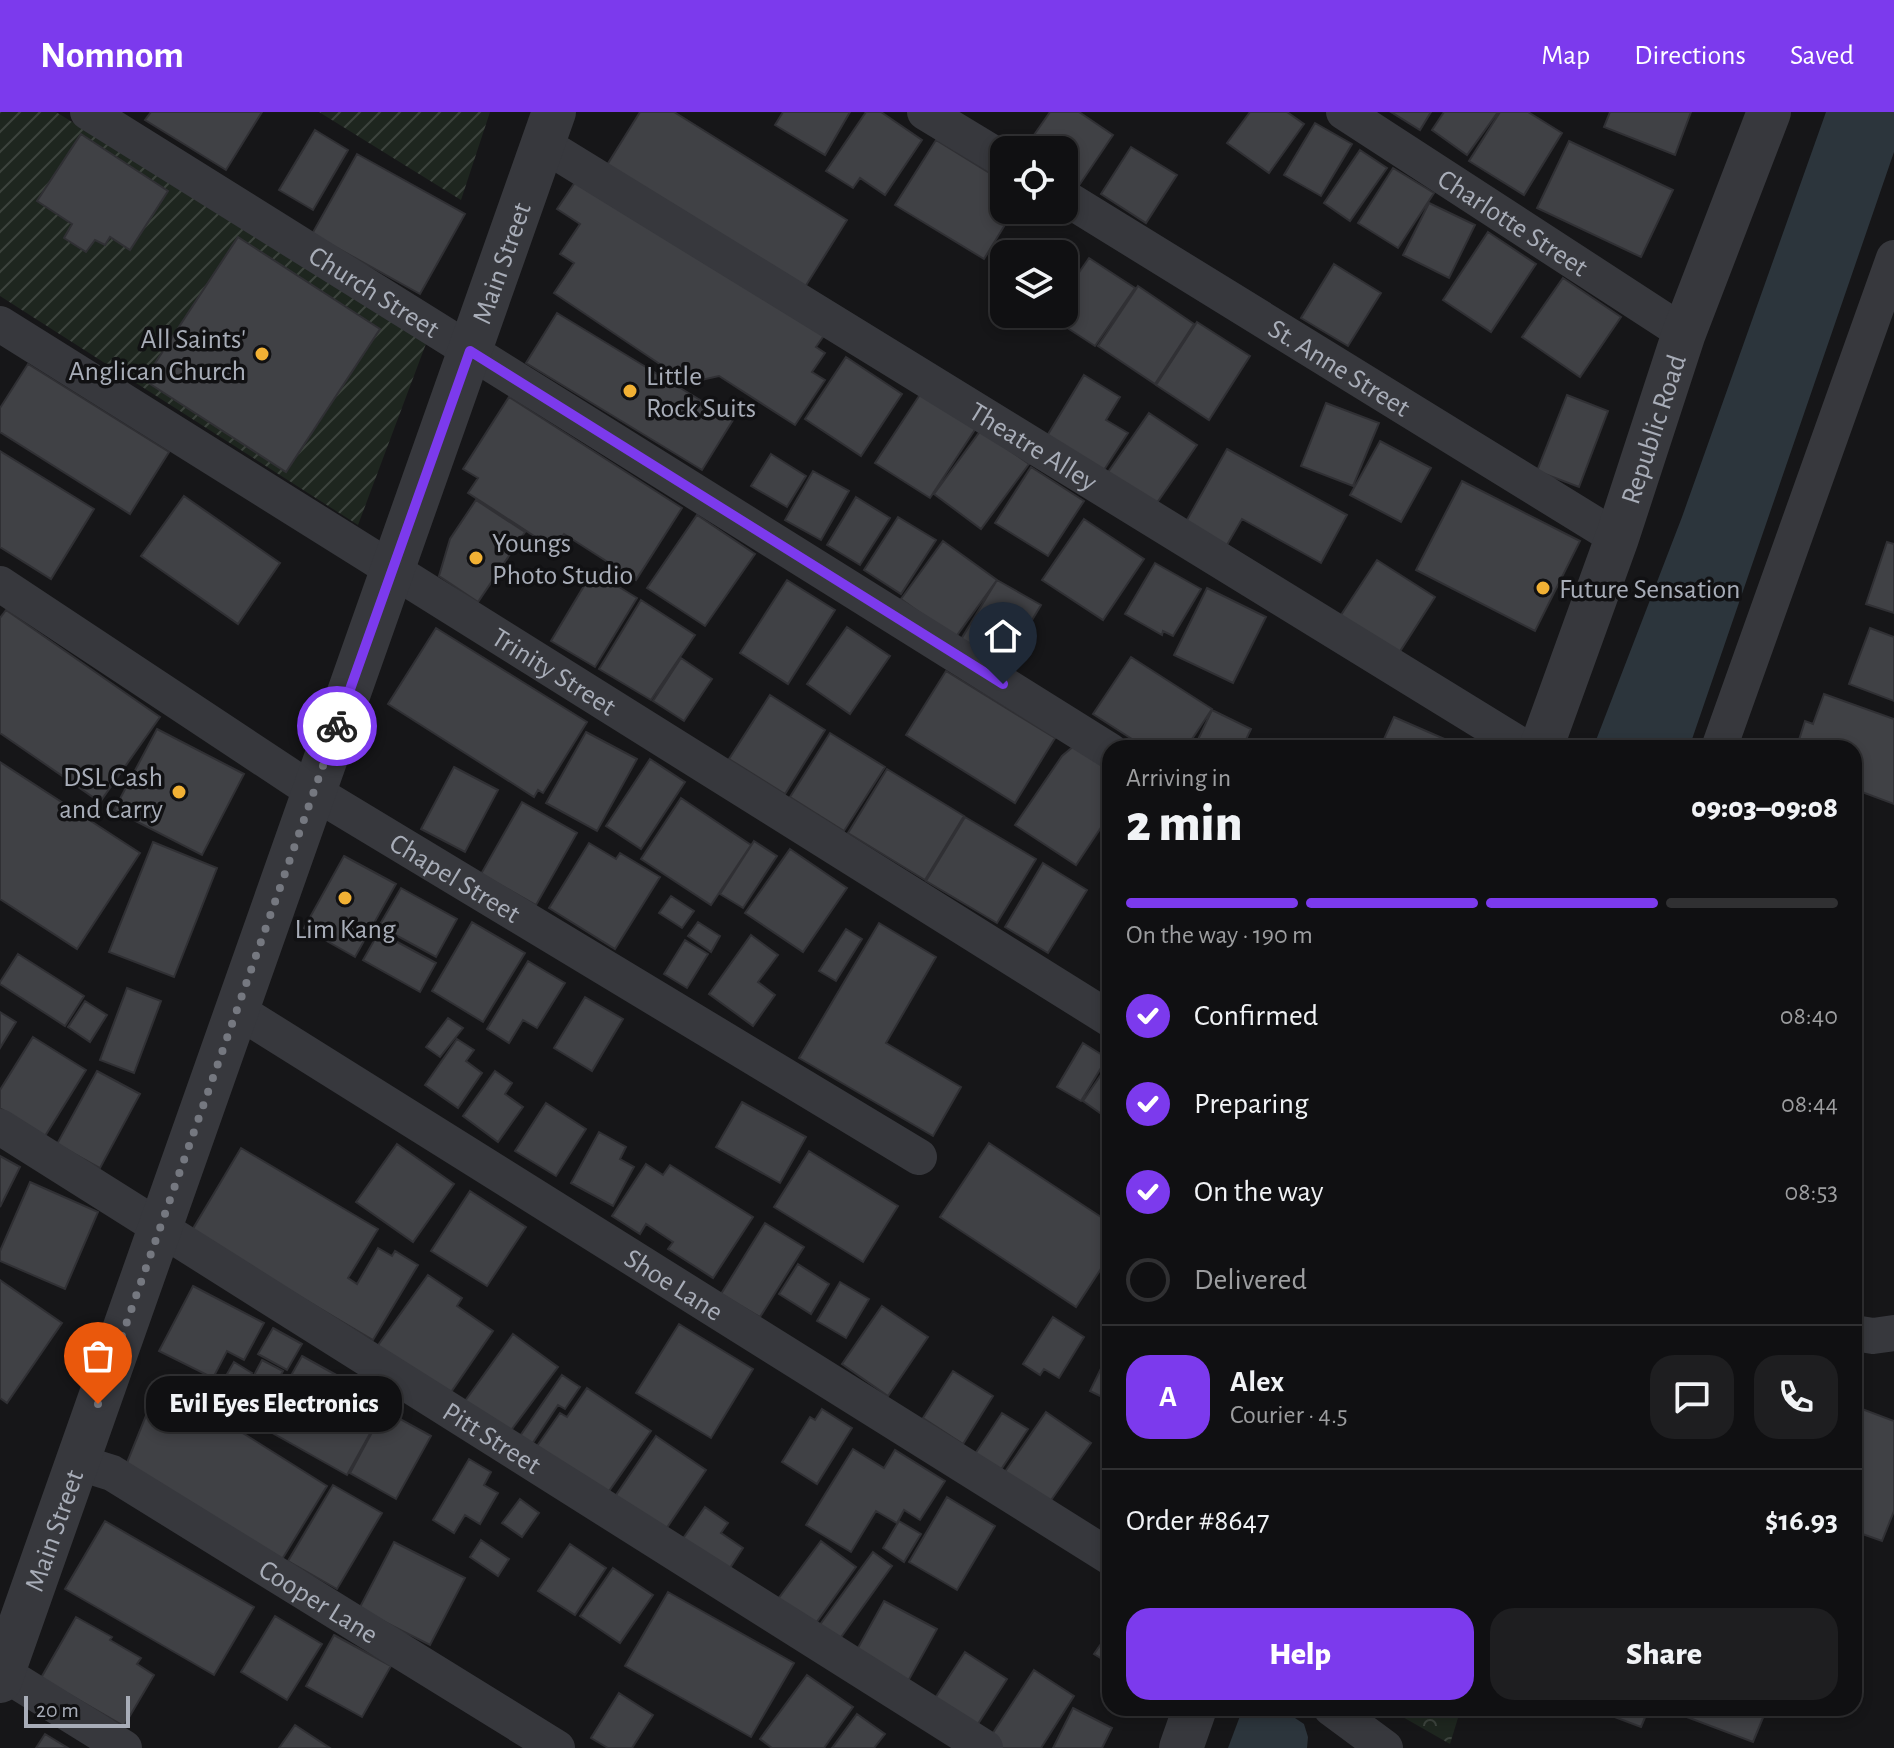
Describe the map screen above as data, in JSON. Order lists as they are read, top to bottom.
{
  "streets": {
    "street": [
      "Charlotte Street",
      "Main Street",
      "Church Street",
      "St. Anne Street",
      "Republic Road",
      "Theatre Alley",
      "Trinity Street",
      "Chapel Street",
      "Shoe Lane",
      "Pitt Street",
      "Cooper Lane"
    ]
  },
  "crossings": [
    ["Charlotte Street", "Republic Road"],
    ["Main Street", "Church Street"],
    ["Main Street", "Theatre Alley"],
    ["Main Street", "Trinity Street"],
    ["Main Street", "Chapel Street"],
    ["Main Street", "Shoe Lane"],
    ["Main Street", "Pitt Street"],
    ["Main Street", "Cooper Lane"],
    ["St. Anne Street", "Republic Road"]
  ],
  "places": [
    "All Saints' Anglican Church",
    "Little Rock Suits",
    "Youngs Photo Studio",
    "Future Sensation",
    "DSL Cash and Carry",
    "Lim Kang",
    "Evil Eyes Electronics"
  ],
  "scale_bar": "20 m",
  "page": {
    "header": "Nomnom",
    "nav": ["Map", "Directions", "Saved"],
    "heading": ["2 min", "Arriving in", "09:03–09:08"],
    "panel": [
      "Alex",
      "Courier · 4.5",
      "Order #8647",
      "$16.93"
    ],
    "bar": "On the way · 190 m",
    "list": [
      ["Confirmed", "08:40"],
      ["Preparing", "08:44"],
      ["On the way", "08:53"],
      "Delivered"
    ],
    "round": "A",
    "bubble": "Evil Eyes Electronics",
    "buttons": ["Help", "Share"],
    "scale": "20 m"
  }
}
